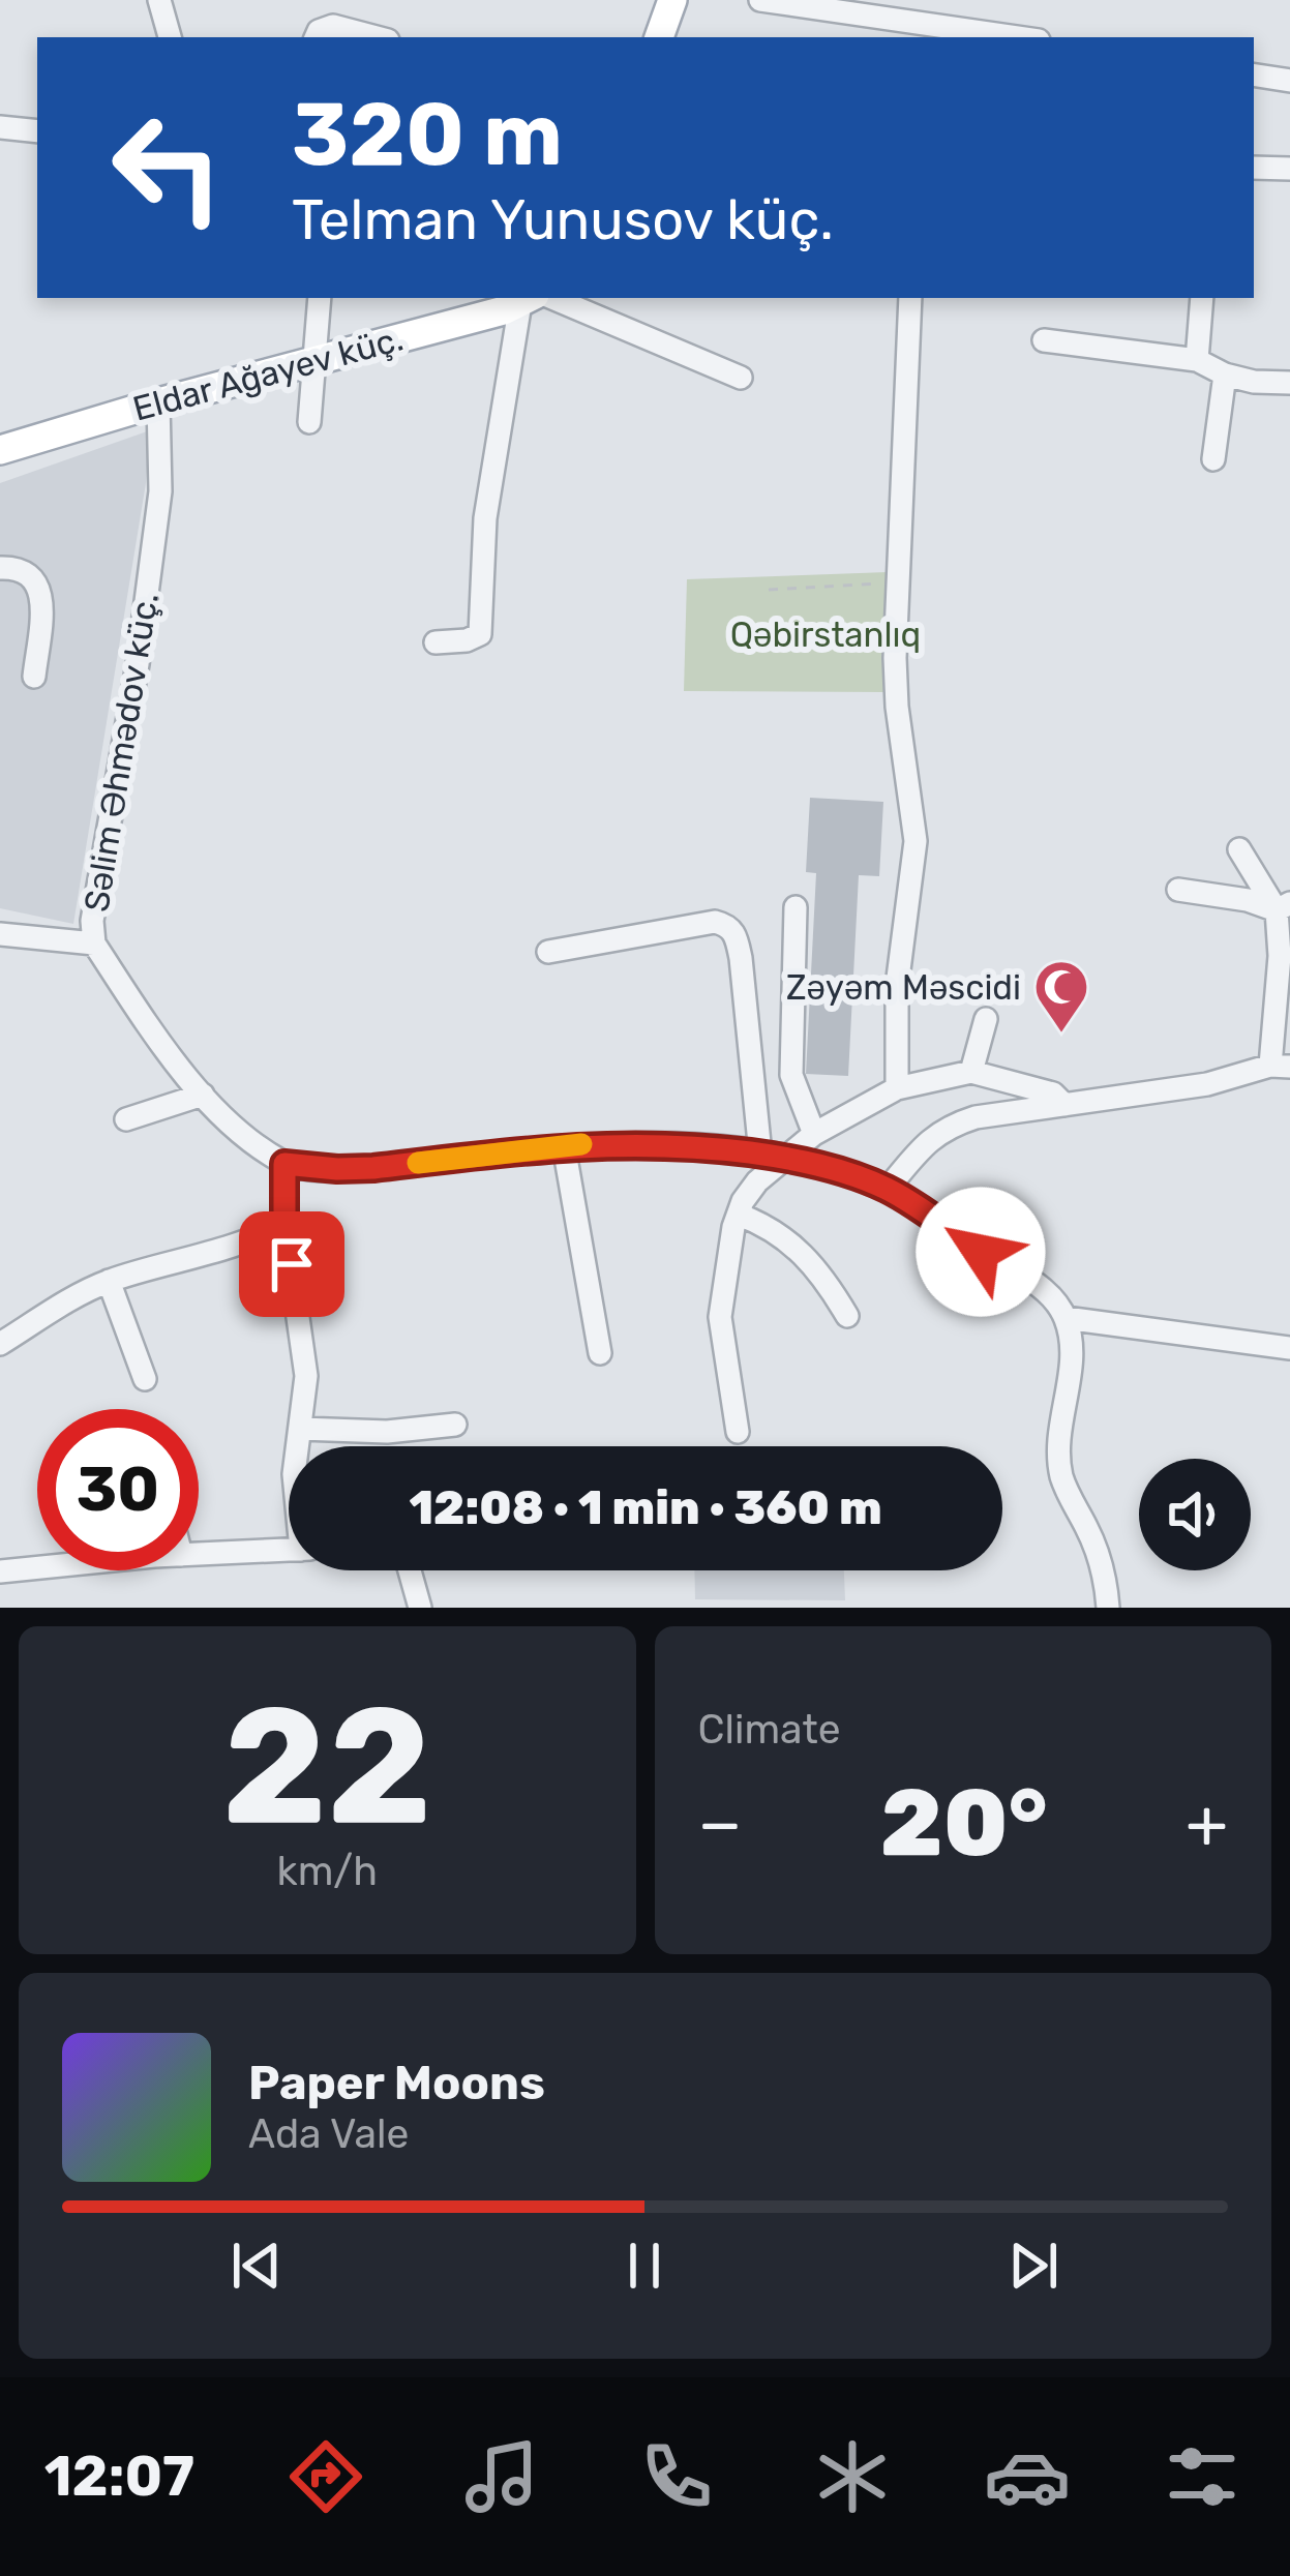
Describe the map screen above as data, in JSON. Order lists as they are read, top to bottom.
{
  "streets": {
    "main road": ["Eldar Ağayev küç."],
    "street": ["Səlim Əhmədov küç."]
  },
  "crossings": [
    ["Eldar Ağayev küç.", "Səlim Əhmədov küç."]
  ],
  "parks": ["Qəbirstanlıq"],
  "places": {
    "mosque": ["Zəyəm Məscidi"]
  },
  "page": {
    "turn": ["320 m", "Telman Yunusov küç."],
    "limit": "30",
    "trip": "12:08 · 1 min · 360 m",
    "tile": [
      ["22", "km/h"],
      "Climate"
    ],
    "heat": ["−", "20°", "+"],
    "song": ["Paper Moons", "Ada Vale"],
    "tabs": "12:07"
  }
}
